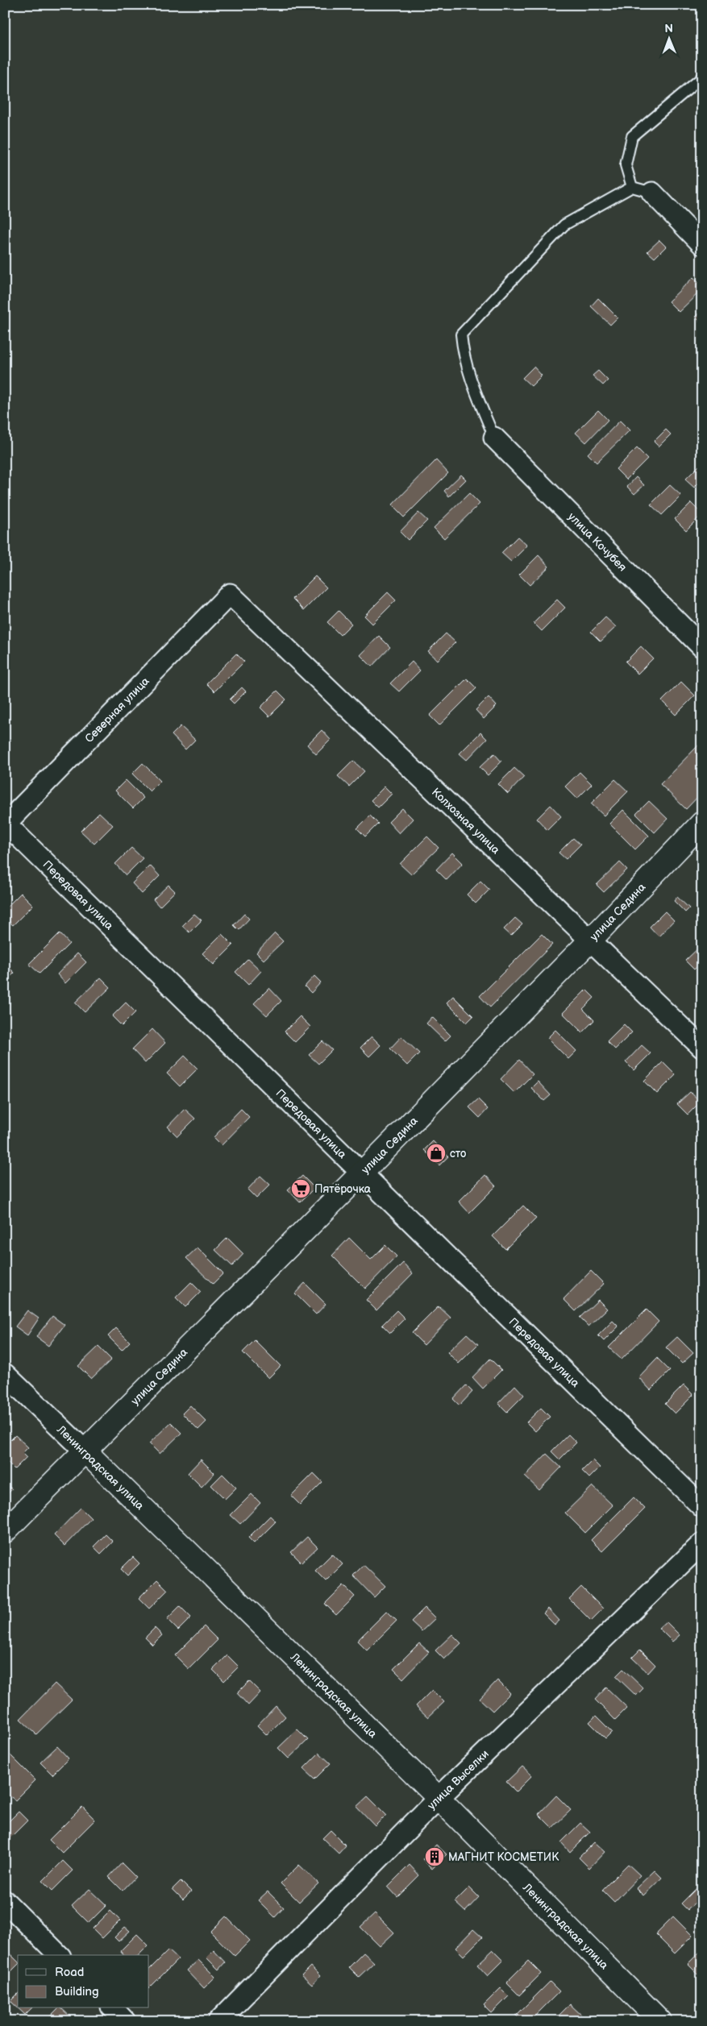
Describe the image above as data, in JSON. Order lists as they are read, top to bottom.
{
  "streets": {
    "main road": ["улица Седина", "Ленинградская улица"],
    "street": [
      "улица Кочубея",
      "Северная улица",
      "Колхозная улица",
      "Передовая улица",
      "улица Выселки"
    ]
  },
  "crossings": [
    ["Северная улица", "Колхозная улица"],
    ["Северная улица", "Передовая улица"],
    ["Колхозная улица", "улица Седина"],
    ["Передовая улица", "улица Седина"],
    ["улица Седина", "Ленинградская улица"],
    ["Ленинградская улица", "улица Выселки"]
  ],
  "places": {
    "shop": ["сто"],
    "supermarket": ["Пятёрочка"],
    "building": ["МАГНИТ КОСМЕТИК"]
  },
  "legend": ["Road", "Building"],
  "north": "top"
}
